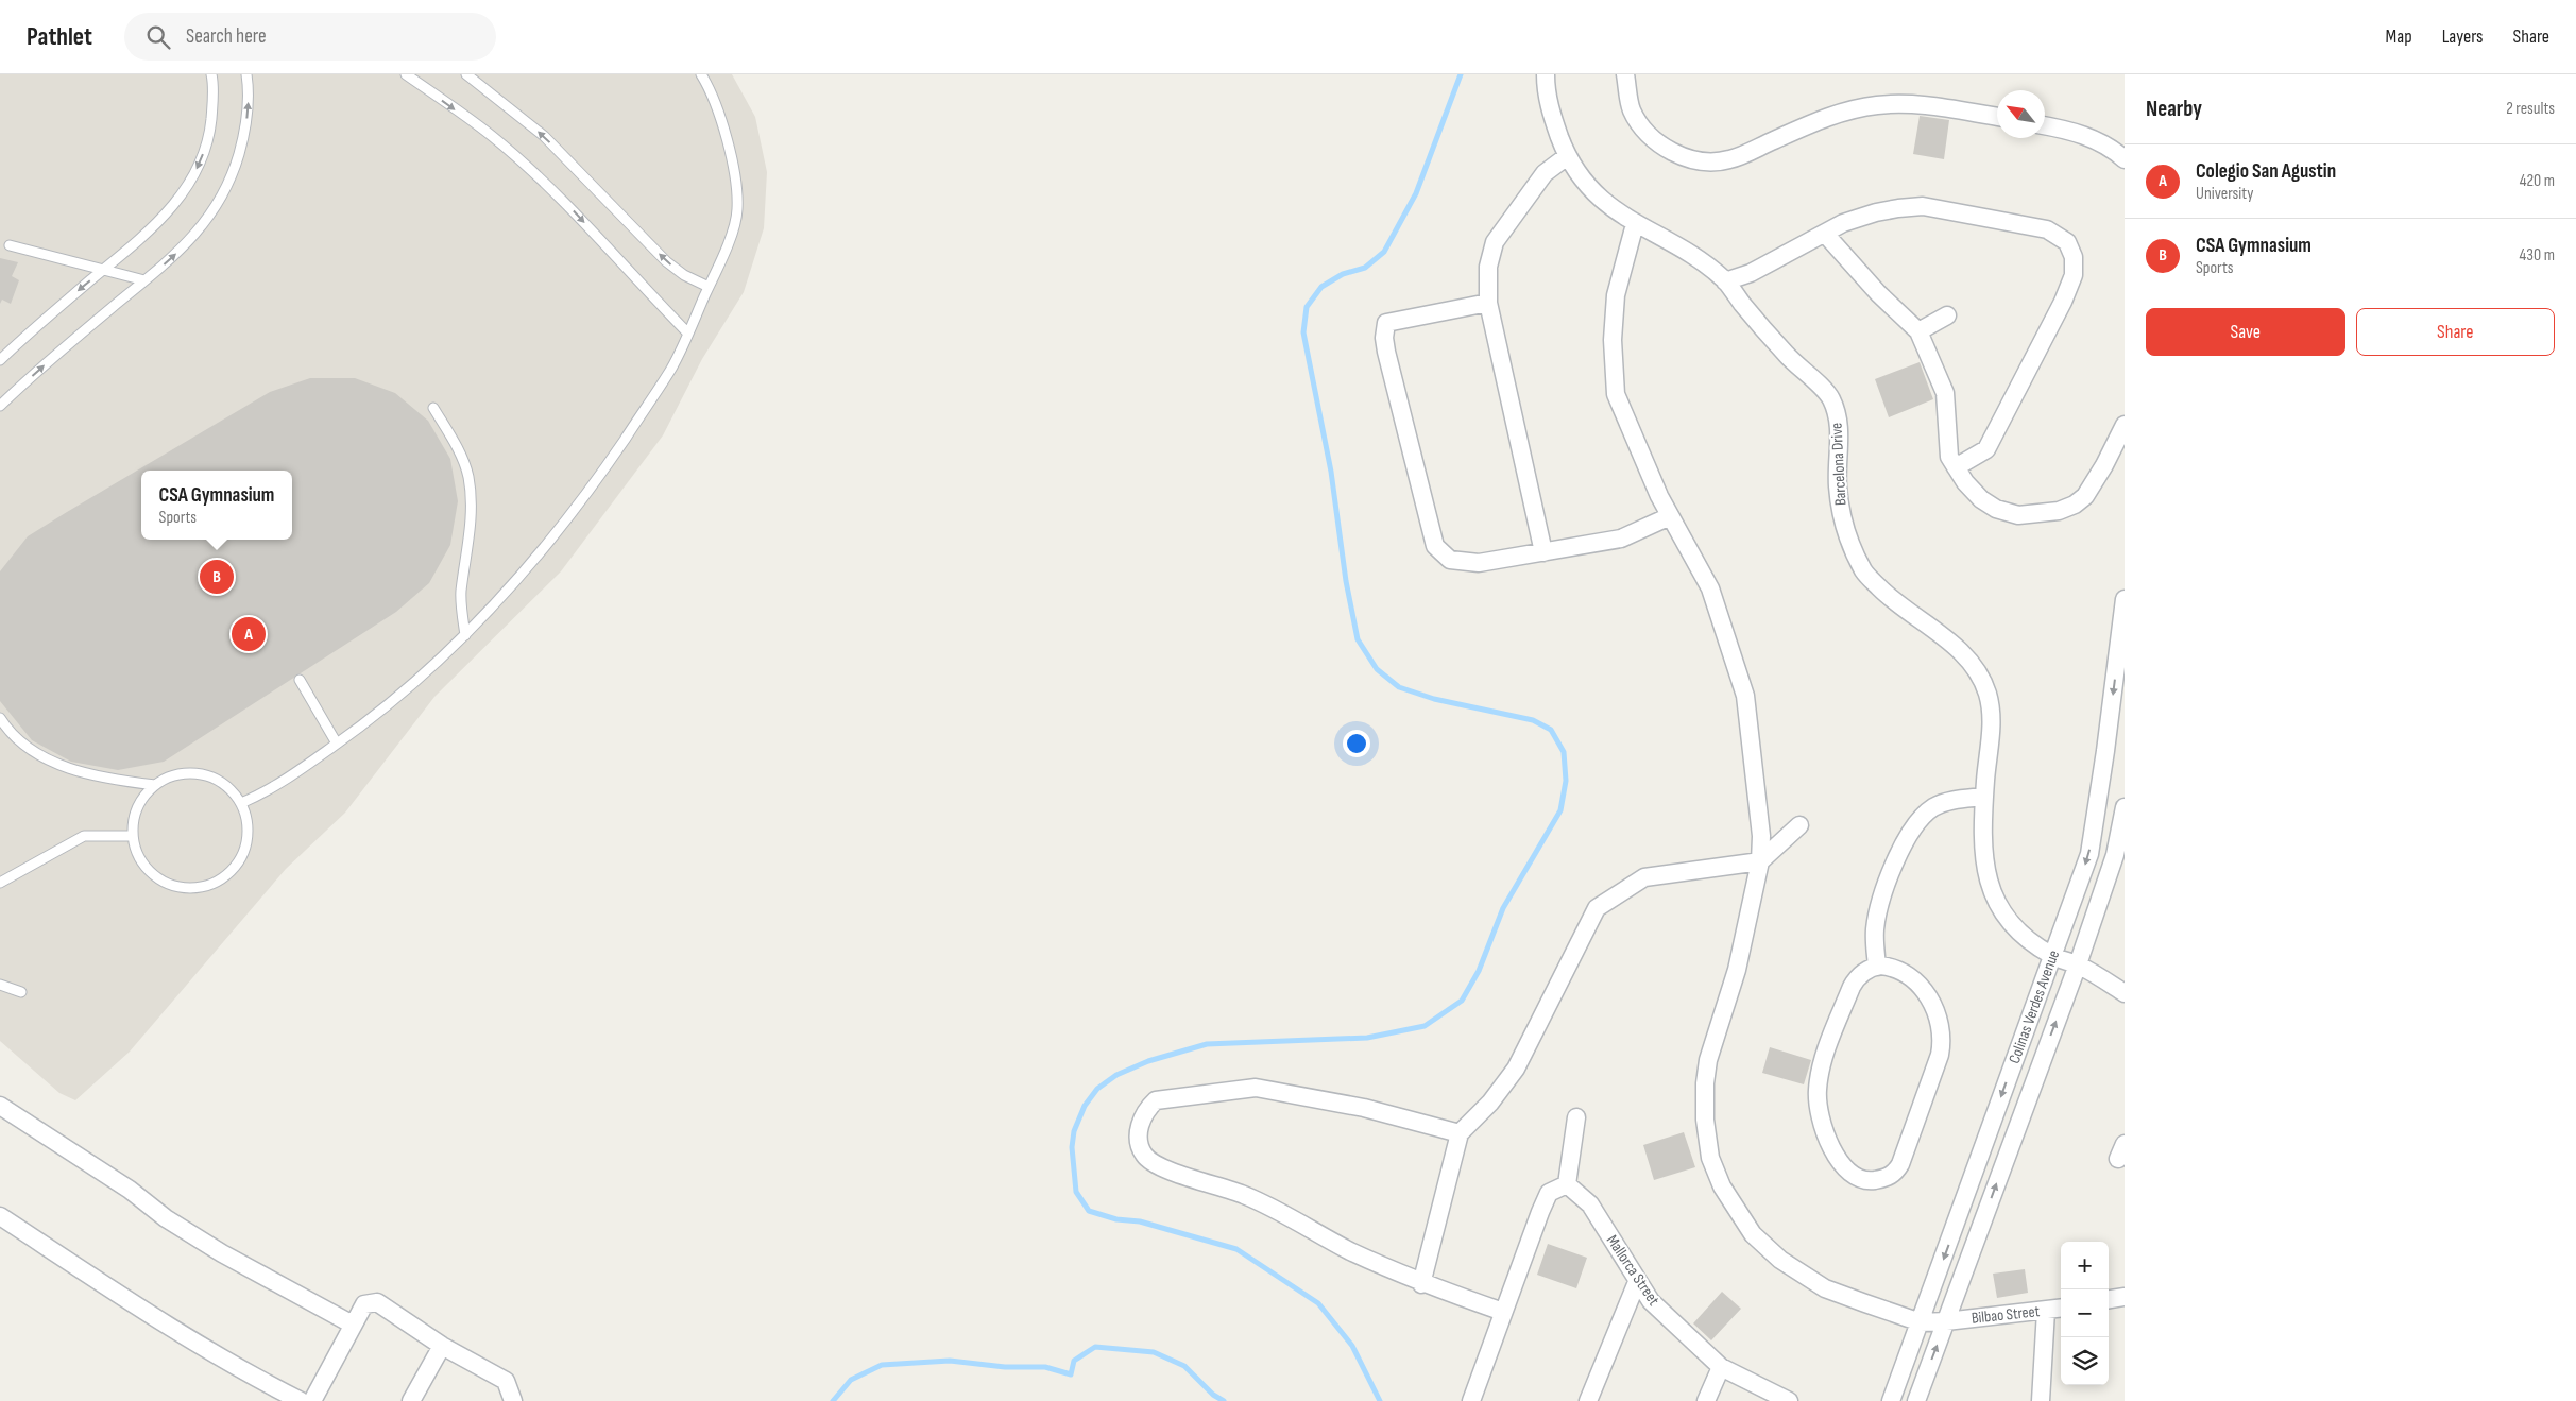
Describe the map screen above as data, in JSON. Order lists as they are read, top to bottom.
{
  "streets": {
    "street": [
      "Barcelona Drive",
      "Colinas Verdes Avenue",
      "Mallorca Street",
      "Bilbao Street"
    ]
  },
  "crossings": [
    ["Barcelona Drive", "Colinas Verdes Avenue"],
    ["Colinas Verdes Avenue", "Bilbao Street"]
  ],
  "north": "top left",
  "page": {
    "header": "Pathlet",
    "search": "Search here",
    "nav": ["Map", "Layers", "Share"],
    "heading": ["Nearby", "2 results"],
    "list": [
      {
        "mark": "A",
        "name": "Colegio San Agustin",
        "note": "University",
        "value": "420 m"
      },
      {
        "mark": "B",
        "name": "CSA Gymnasium",
        "note": "Sports",
        "value": "430 m"
      }
    ],
    "buttons": ["Save", "Share"],
    "popup": ["CSA Gymnasium", "Sports"],
    "pins": ["B", "A"],
    "map_buttons": ["+", "−"]
  }
}
